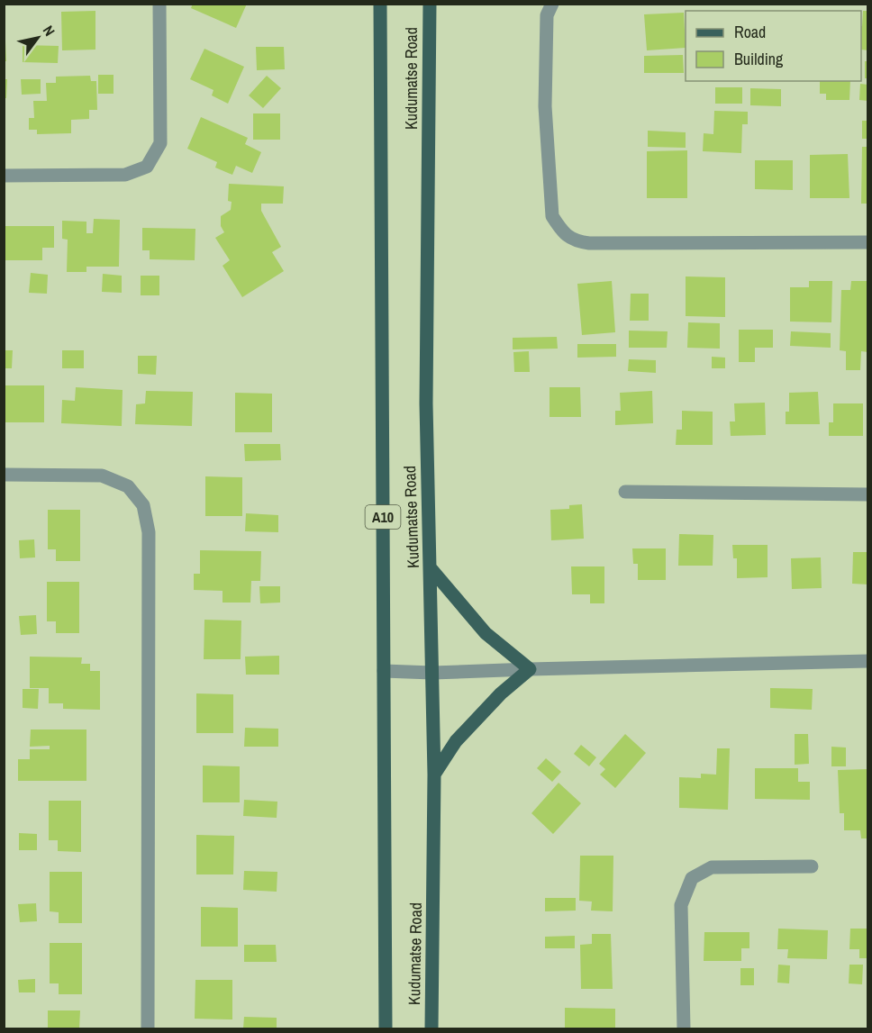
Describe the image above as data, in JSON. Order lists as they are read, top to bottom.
{
  "streets": {
    "main road": ["Kudumatse Road", "A10"]
  },
  "legend": ["Road", "Building"],
  "north": "top right"
}
